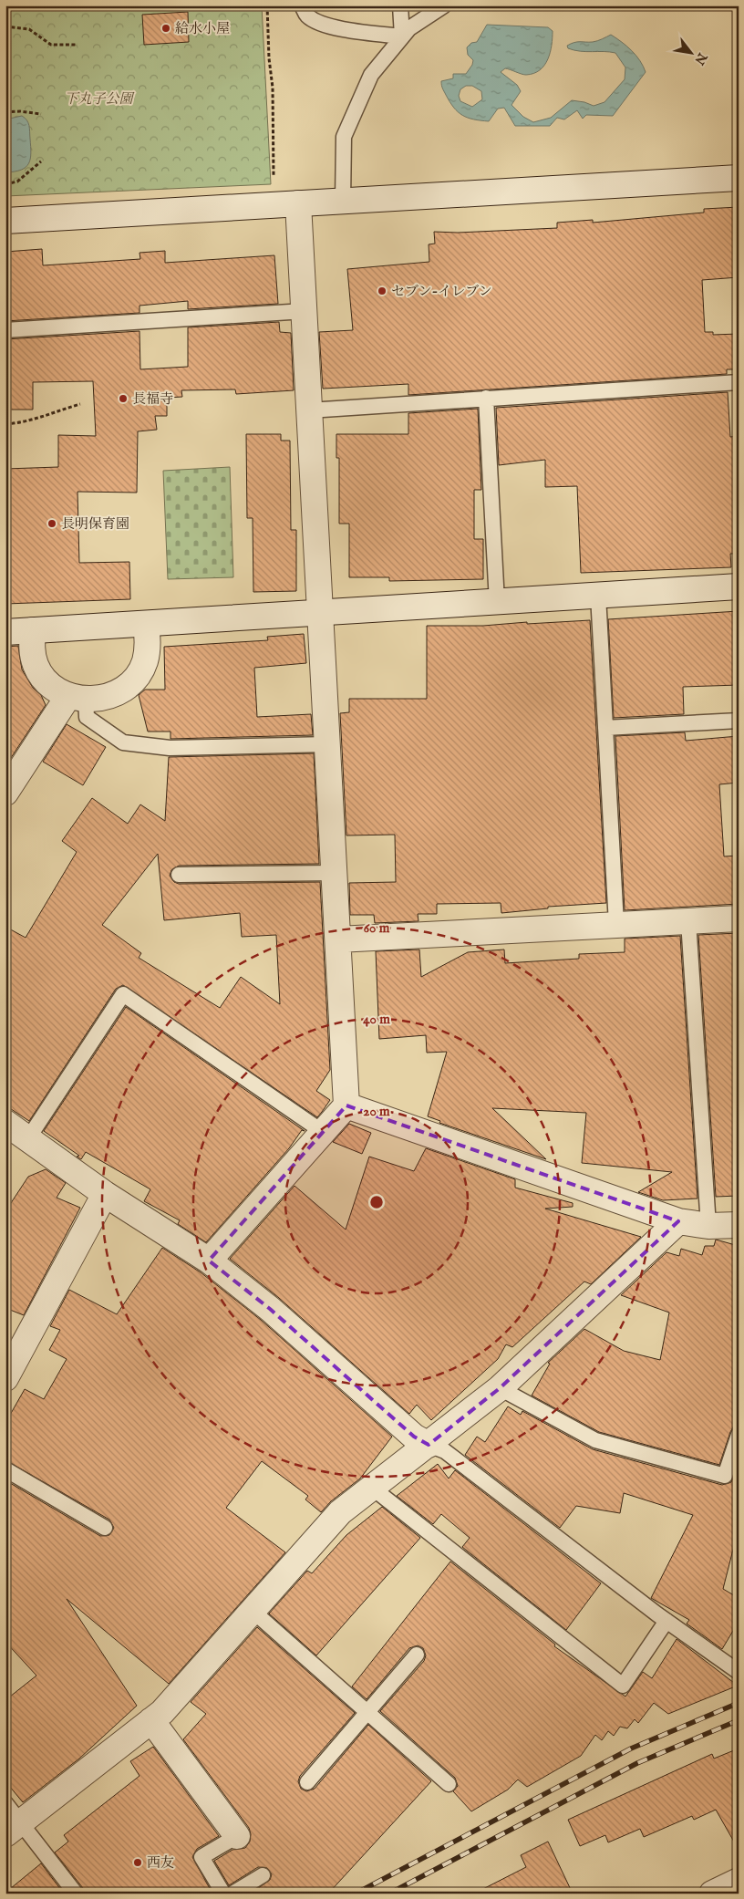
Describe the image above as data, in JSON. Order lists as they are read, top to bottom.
{
  "parks": ["下丸子公園"],
  "places": [
    "給水小屋",
    "セブン-イレブン",
    "長福寺",
    "長明保育園",
    "西友"
  ],
  "north": "bottom right",
  "rings": ["60 m", "40 m", "20 m"]
}
